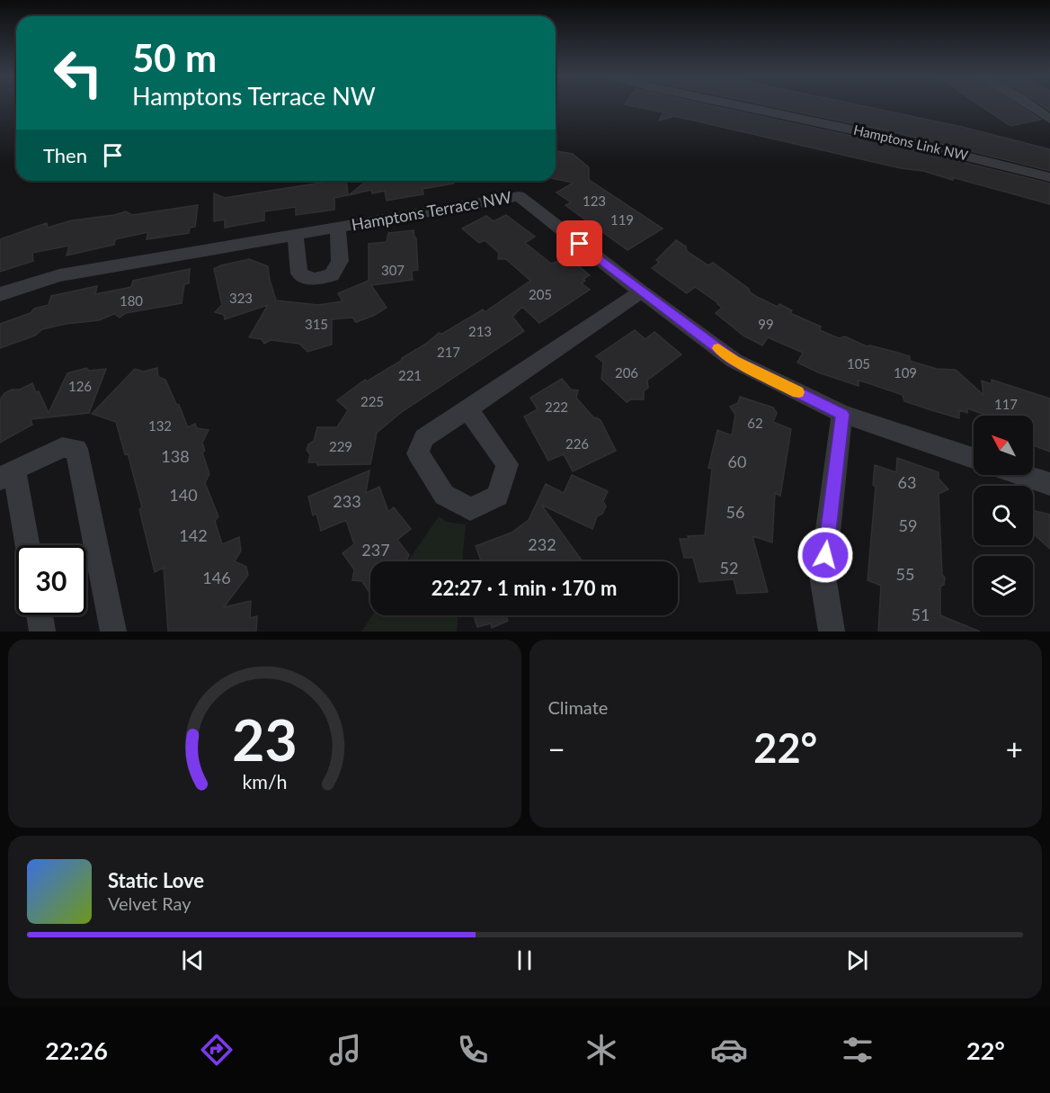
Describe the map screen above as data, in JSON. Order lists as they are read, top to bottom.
{
  "streets": {
    "street": ["Hamptons Link NW", "Hamptons Terrace NW"]
  },
  "house_numbers": [
    "123",
    "119",
    "307",
    "205",
    "323",
    "180",
    "315",
    "99",
    "213",
    "217",
    "105",
    "206",
    "109",
    "221",
    "126",
    "225",
    "117",
    "222",
    "62",
    "132",
    "226",
    "229",
    "138",
    "60",
    "63",
    "140",
    "233",
    "56",
    "59",
    "142",
    "232",
    "237",
    "52",
    "55",
    "146",
    "51"
  ],
  "north": "top left",
  "page": {
    "turn": ["50 m", "Hamptons Terrace NW"],
    "then": "Then",
    "limit": "30",
    "trip": "22:27 · 1 min · 170 m",
    "tile": "Climate",
    "heat": ["−", "22°", "+"],
    "song": ["Static Love", "Velvet Ray"],
    "tabs": ["22:26", "22°"],
    "gauge": ["23", "km/h"]
  }
}
